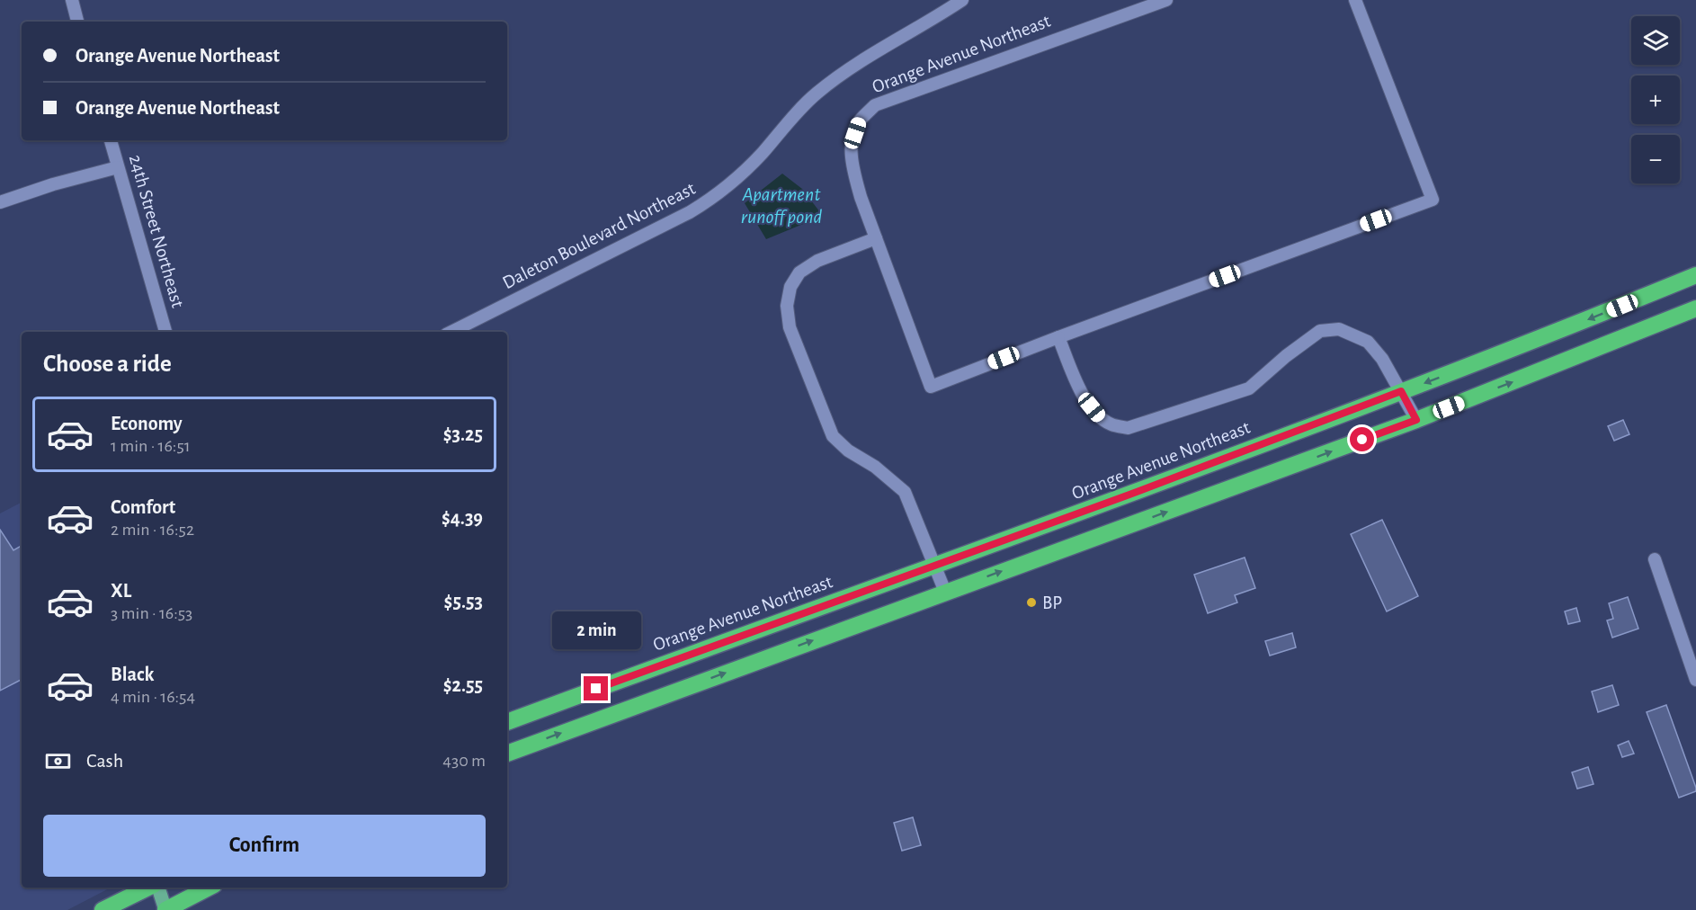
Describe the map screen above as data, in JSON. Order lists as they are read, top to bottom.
{
  "streets": {
    "highway": ["Orange Avenue Northeast"],
    "street": ["24th Street Northeast", "Daleton Boulevard Northeast"]
  },
  "water": ["Apartment runoff pond"],
  "places": ["BP"],
  "page": {
    "map_buttons": ["+", "−"],
    "banner": ["Orange Avenue Northeast", "Orange Avenue Northeast"],
    "heading": "Choose a ride",
    "list": [
      {
        "name": "Economy",
        "note": "1 min · 16:51",
        "value": "$3.25"
      },
      {
        "name": "Comfort",
        "note": "2 min · 16:52",
        "value": "$4.39"
      },
      {
        "name": "XL",
        "note": "3 min · 16:53",
        "value": "$5.53"
      },
      {
        "name": "Black",
        "note": "4 min · 16:54",
        "value": "$2.55"
      }
    ],
    "bubble": "2 min",
    "pay": ["Cash", "430 m"],
    "buttons": "Confirm"
  }
}
